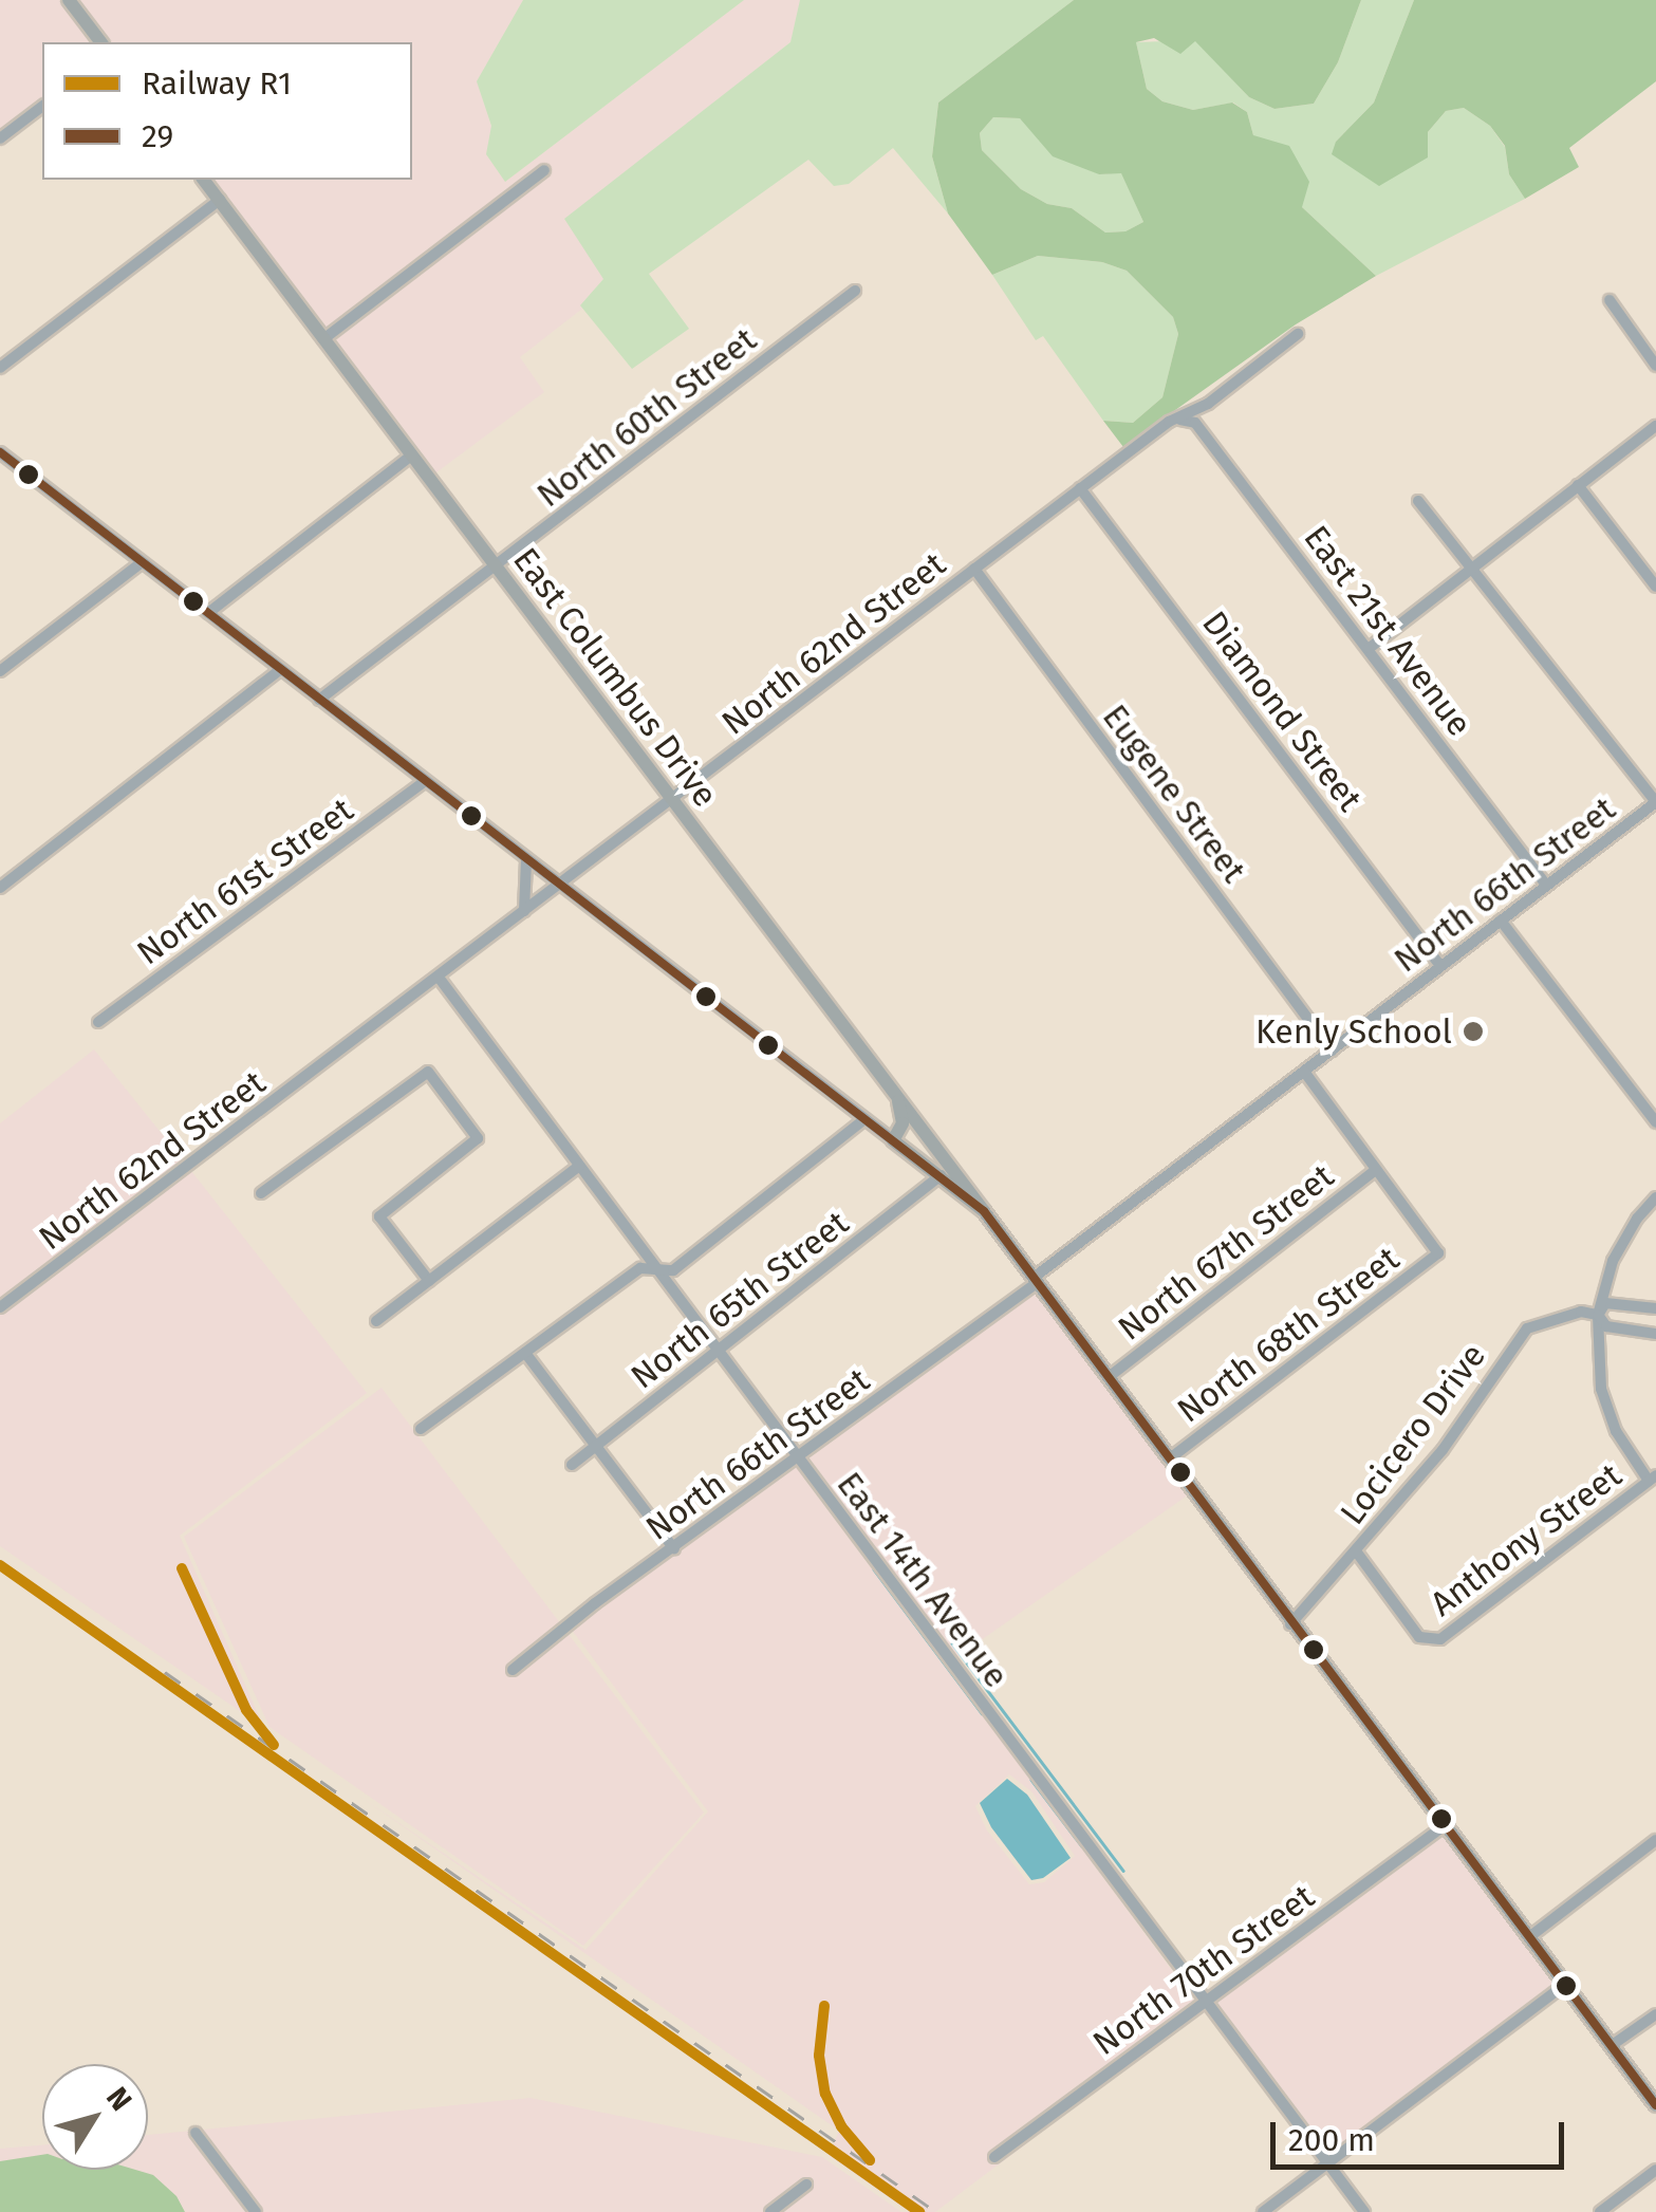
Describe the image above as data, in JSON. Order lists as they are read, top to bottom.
{
  "streets": {
    "main road": ["East Columbus Drive"],
    "street": [
      "North 60th Street",
      "East 21st Avenue",
      "North 62nd Street",
      "Diamond Street",
      "Eugene Street",
      "North 61st Street",
      "North 66th Street",
      "North 67th Street",
      "North 65th Street",
      "North 68th Street",
      "Locicero Drive",
      "Anthony Street",
      "East 14th Avenue",
      "North 70th Street"
    ]
  },
  "crossings": [
    ["North 60th Street", "East Columbus Drive"],
    ["East 21st Avenue", "North 62nd Street"],
    ["East 21st Avenue", "North 66th Street"],
    ["North 62nd Street", "East Columbus Drive"],
    ["North 62nd Street", "Diamond Street"],
    ["North 62nd Street", "Eugene Street"],
    ["North 62nd Street", "East 14th Avenue"],
    ["Diamond Street", "North 66th Street"],
    ["Eugene Street", "North 66th Street"],
    ["North 66th Street", "East 14th Avenue"],
    ["North 67th Street", "North 68th Street"],
    ["North 65th Street", "East 14th Avenue"],
    ["Locicero Drive", "Anthony Street"],
    ["East 14th Avenue", "North 70th Street"]
  ],
  "places": ["Kenly School"],
  "lines": ["transit line 29", "rail line R1"],
  "legend": ["Railway R1", "29"],
  "scale_bar": "200 m",
  "north": "top right"
}
